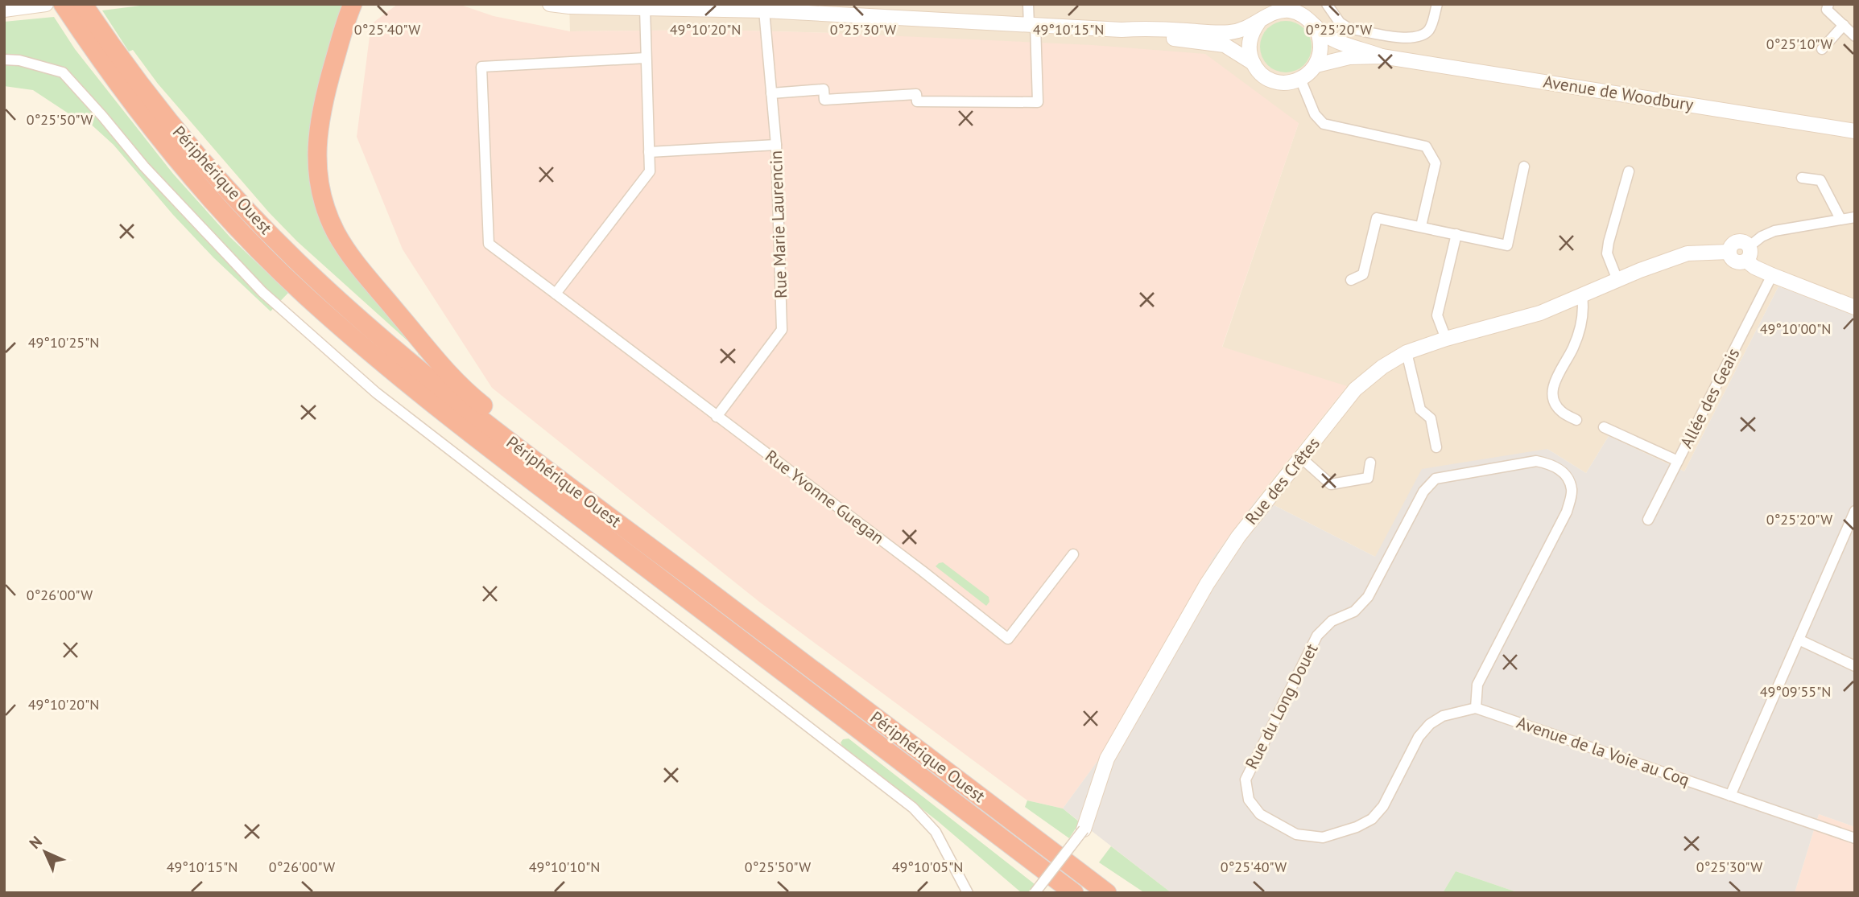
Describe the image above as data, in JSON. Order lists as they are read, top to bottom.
{
  "streets": {
    "highway": ["Périphérique Ouest"],
    "street": [
      "Avenue de Woodbury",
      "Rue Marie Laurencin",
      "Allée des Geais",
      "Rue des Crêtes",
      "Rue Yvonne Guegan",
      "Rue du Long Douet",
      "Avenue de la Voie au Coq"
    ]
  },
  "crossings": [
    ["Avenue de Woodbury", "Rue Marie Laurencin"],
    ["Rue Marie Laurencin", "Rue Yvonne Guegan"],
    ["Rue du Long Douet", "Avenue de la Voie au Coq"]
  ],
  "north": "top left",
  "coordinates": [
    "0°25'40\"W",
    "49°10'20\"N",
    "0°25'30\"W",
    "0°25'20\"W",
    "49°10'15\"N",
    "0°25'10\"W",
    "0°25'50\"W",
    "49°10'00\"N",
    "49°10'25\"N",
    "0°26'00\"W",
    "49°09'55\"N",
    "49°10'10\"N",
    "49°10'05\"N"
  ]
}
